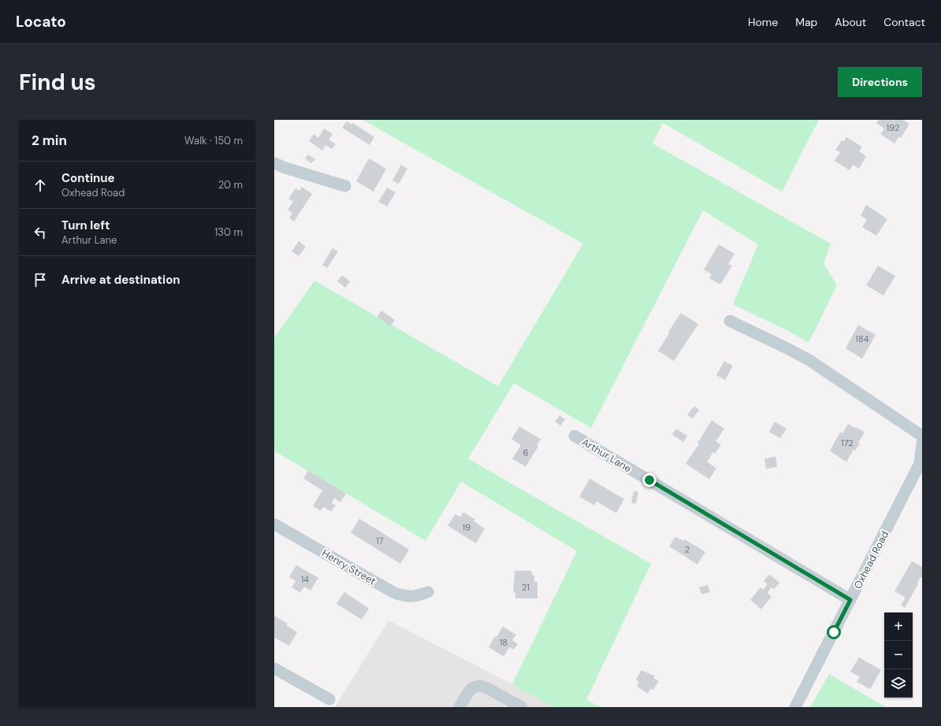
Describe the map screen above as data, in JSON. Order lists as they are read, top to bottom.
{
  "streets": {
    "street": ["Arthur Lane", "Oxhead Road", "Henry Street"]
  },
  "crossings": [
    ["Arthur Lane", "Oxhead Road"]
  ],
  "house_numbers": [
    "192",
    "184",
    "172",
    "6",
    "19",
    "17",
    "2",
    "14",
    "21",
    "18"
  ],
  "page": {
    "header": "Locato",
    "nav": [
      "Home",
      "Map",
      "About",
      "Contact"
    ],
    "buttons": "Directions",
    "title": "Find us",
    "heading": ["2 min", "Walk · 150 m"],
    "list": [
      ["Continue", "Oxhead Road", "20 m"],
      ["Turn left", "Arthur Lane", "130 m"],
      "Arrive at destination"
    ],
    "map_buttons": ["+", "−"]
  }
}
